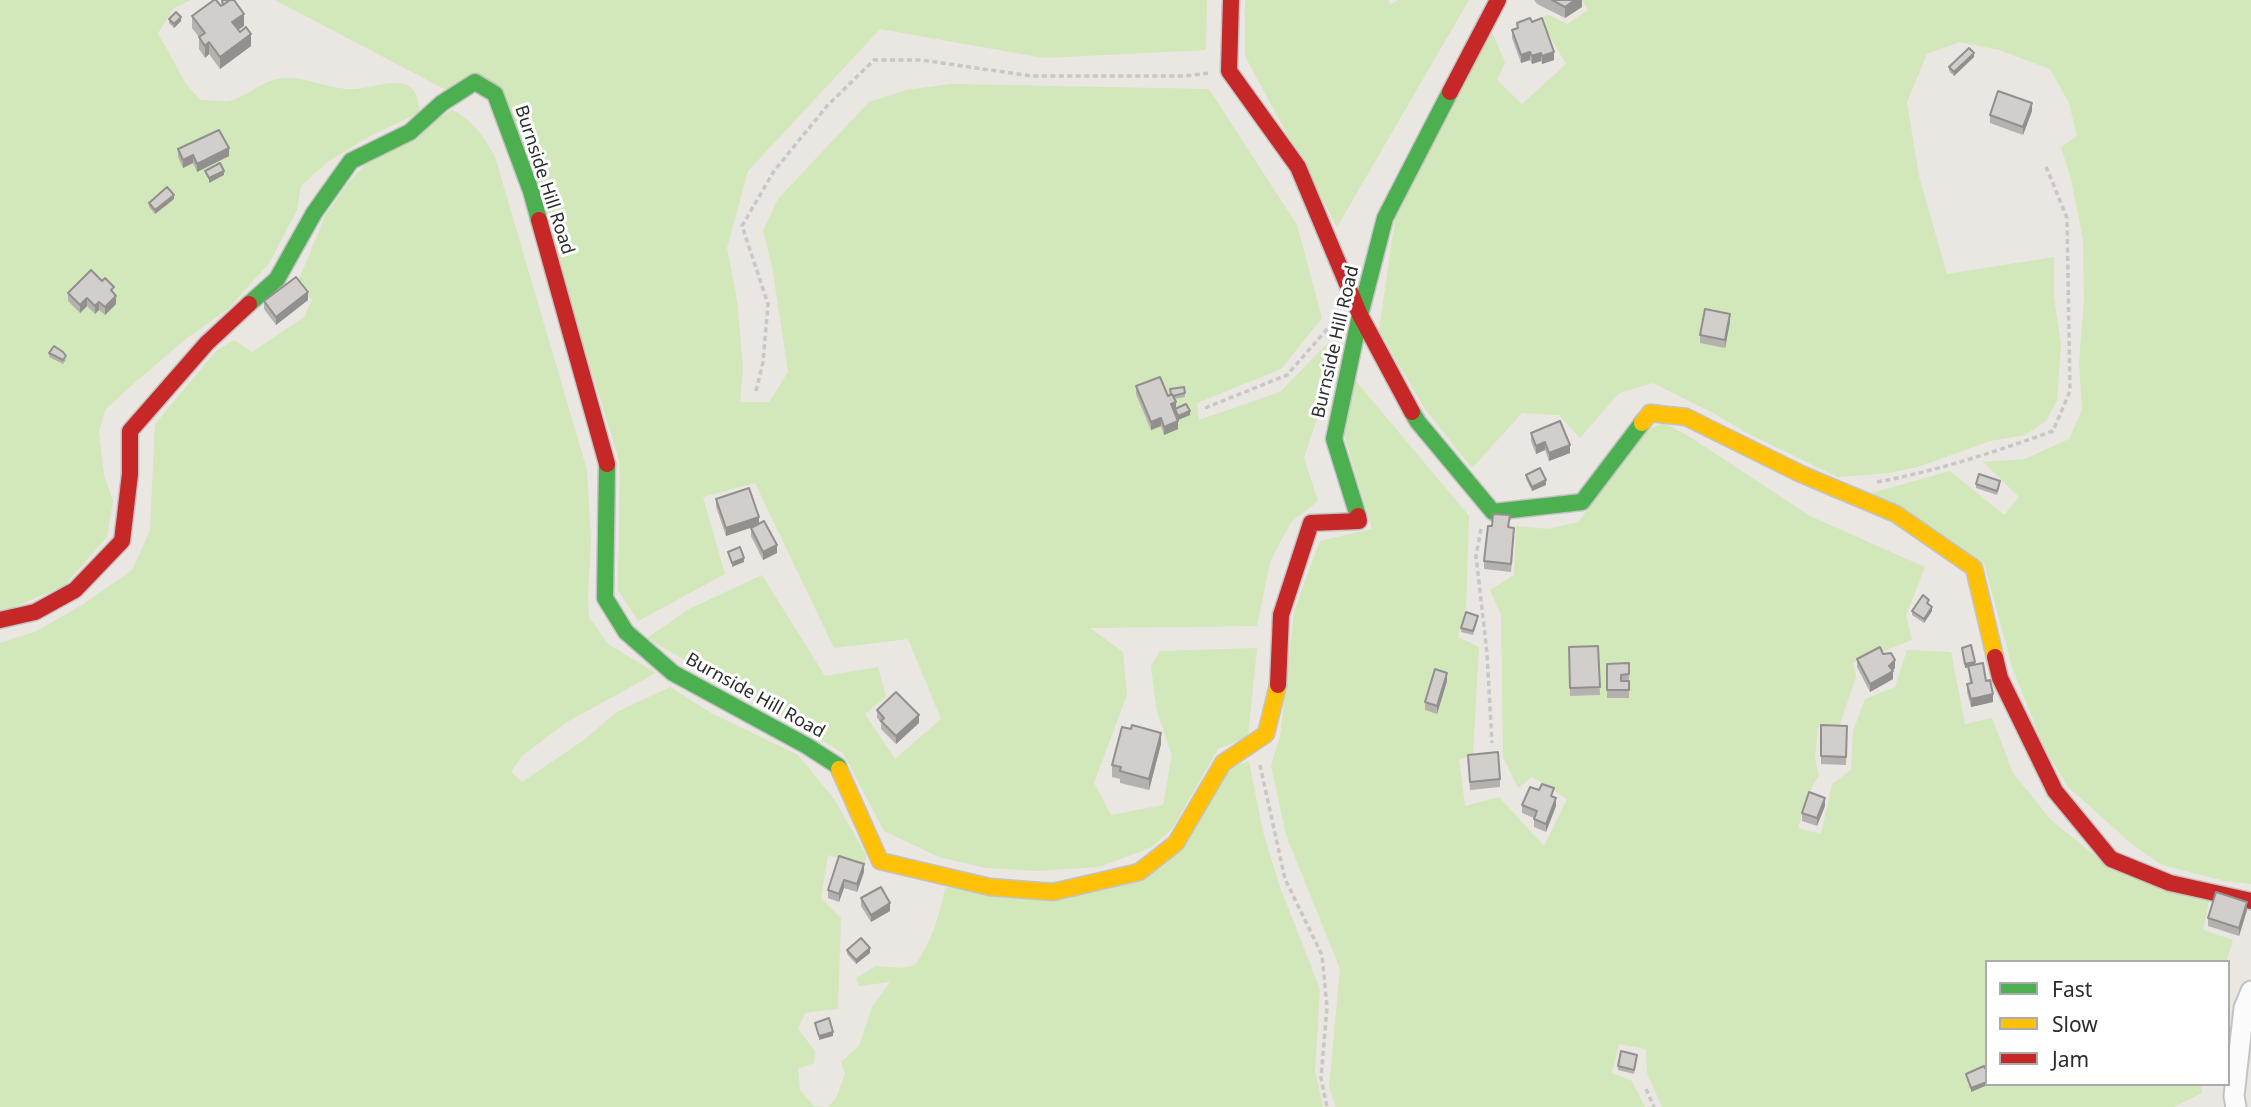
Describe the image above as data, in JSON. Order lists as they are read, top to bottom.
{
  "streets": {
    "street": ["Burnside Hill Road"]
  },
  "legend": ["Fast", "Slow", "Jam"]
}
